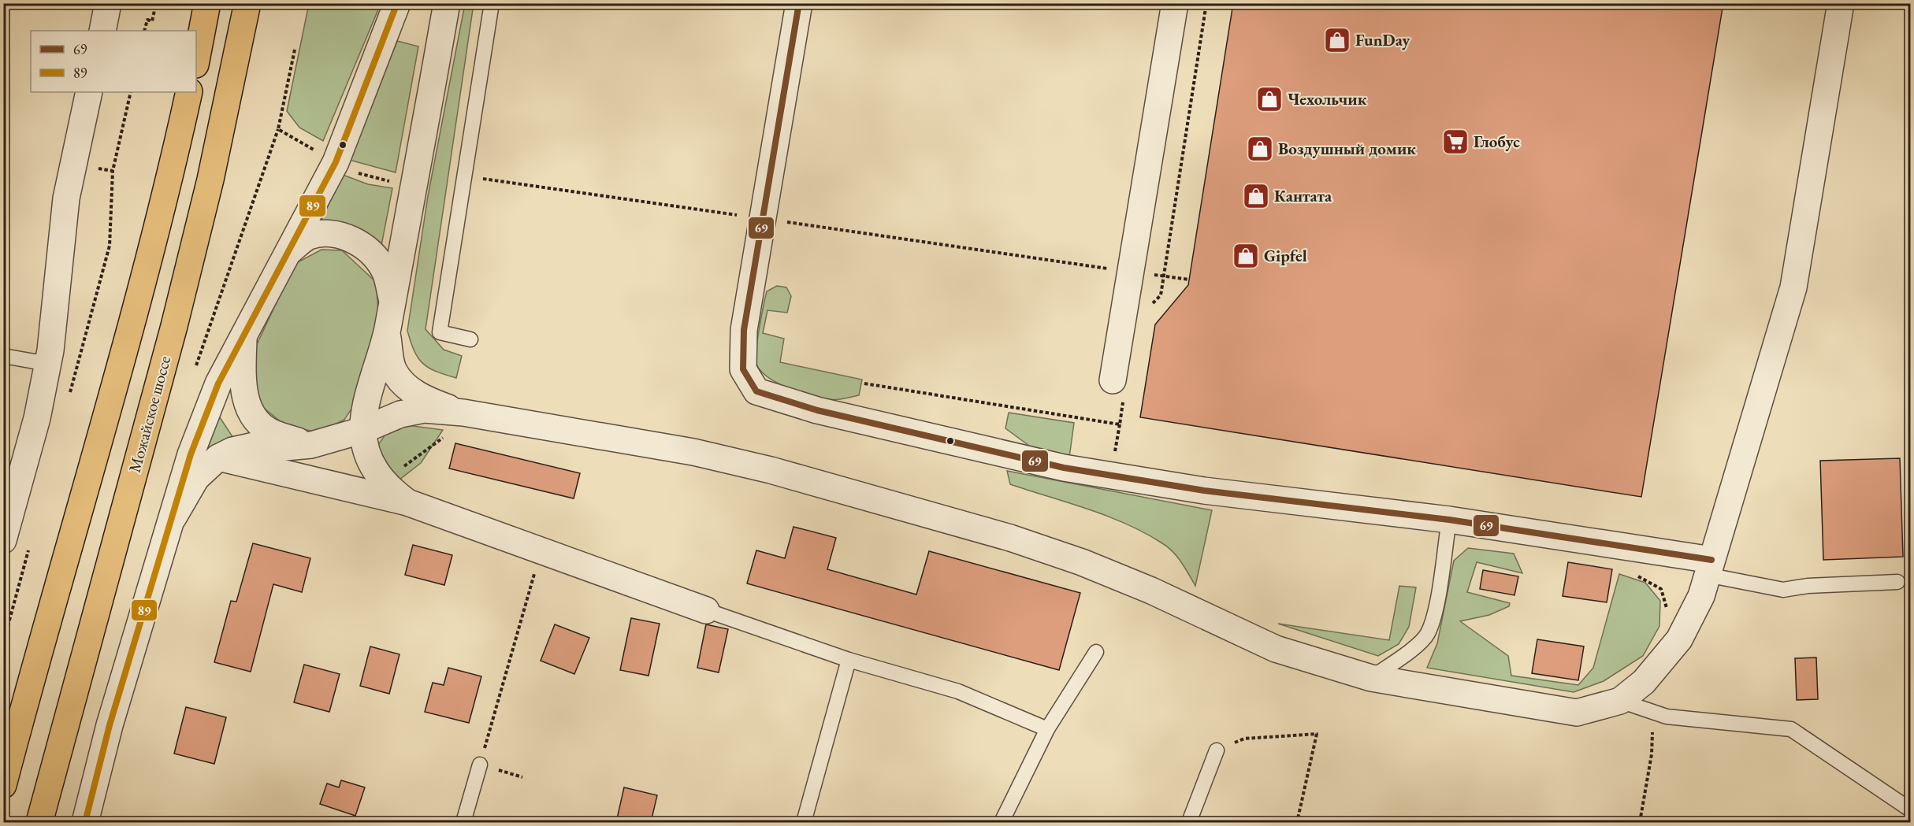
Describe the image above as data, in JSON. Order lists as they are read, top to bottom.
{
  "streets": {
    "main road": ["Можайское шоссе"]
  },
  "places": {
    "shop": [
      "FunDay",
      "Чехольчик",
      "Воздушный домик",
      "Кантата",
      "Gipfel"
    ],
    "supermarket": ["Глобус"]
  },
  "lines": ["transit line 69", "transit line 89"],
  "legend": ["69", "89"]
}
